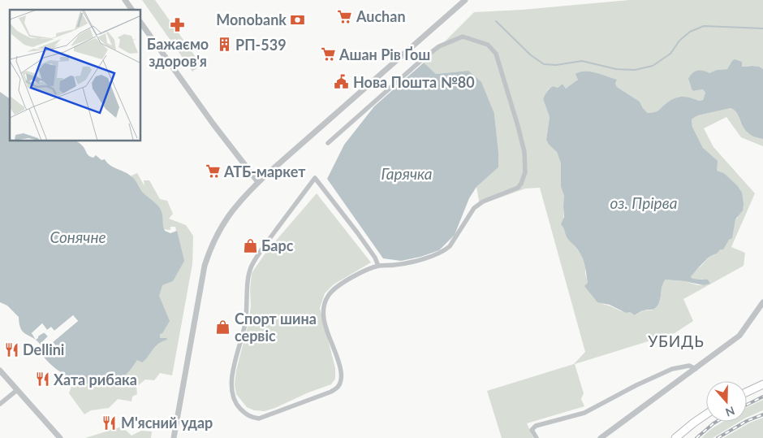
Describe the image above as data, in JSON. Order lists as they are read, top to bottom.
{
  "districts": ["УБИДЬ"],
  "water": ["Гарячка", "оз. Прірва", "Сонячне"],
  "places": {
    "supermarket": ["Auchan", "Ашан Рів Ґош", "АТБ-маркет"],
    "bank": ["Monobank"],
    "pharmacy": ["Бажаємо здоров'я"],
    "building": ["РП-539"],
    "public building": ["Нова Пошта №80"],
    "shop": ["Барс", "Спорт шина сервіс"],
    "restaurant": ["Dellini", "Хата рибака", "М'ясний удар"]
  },
  "north": "bottom"
}
